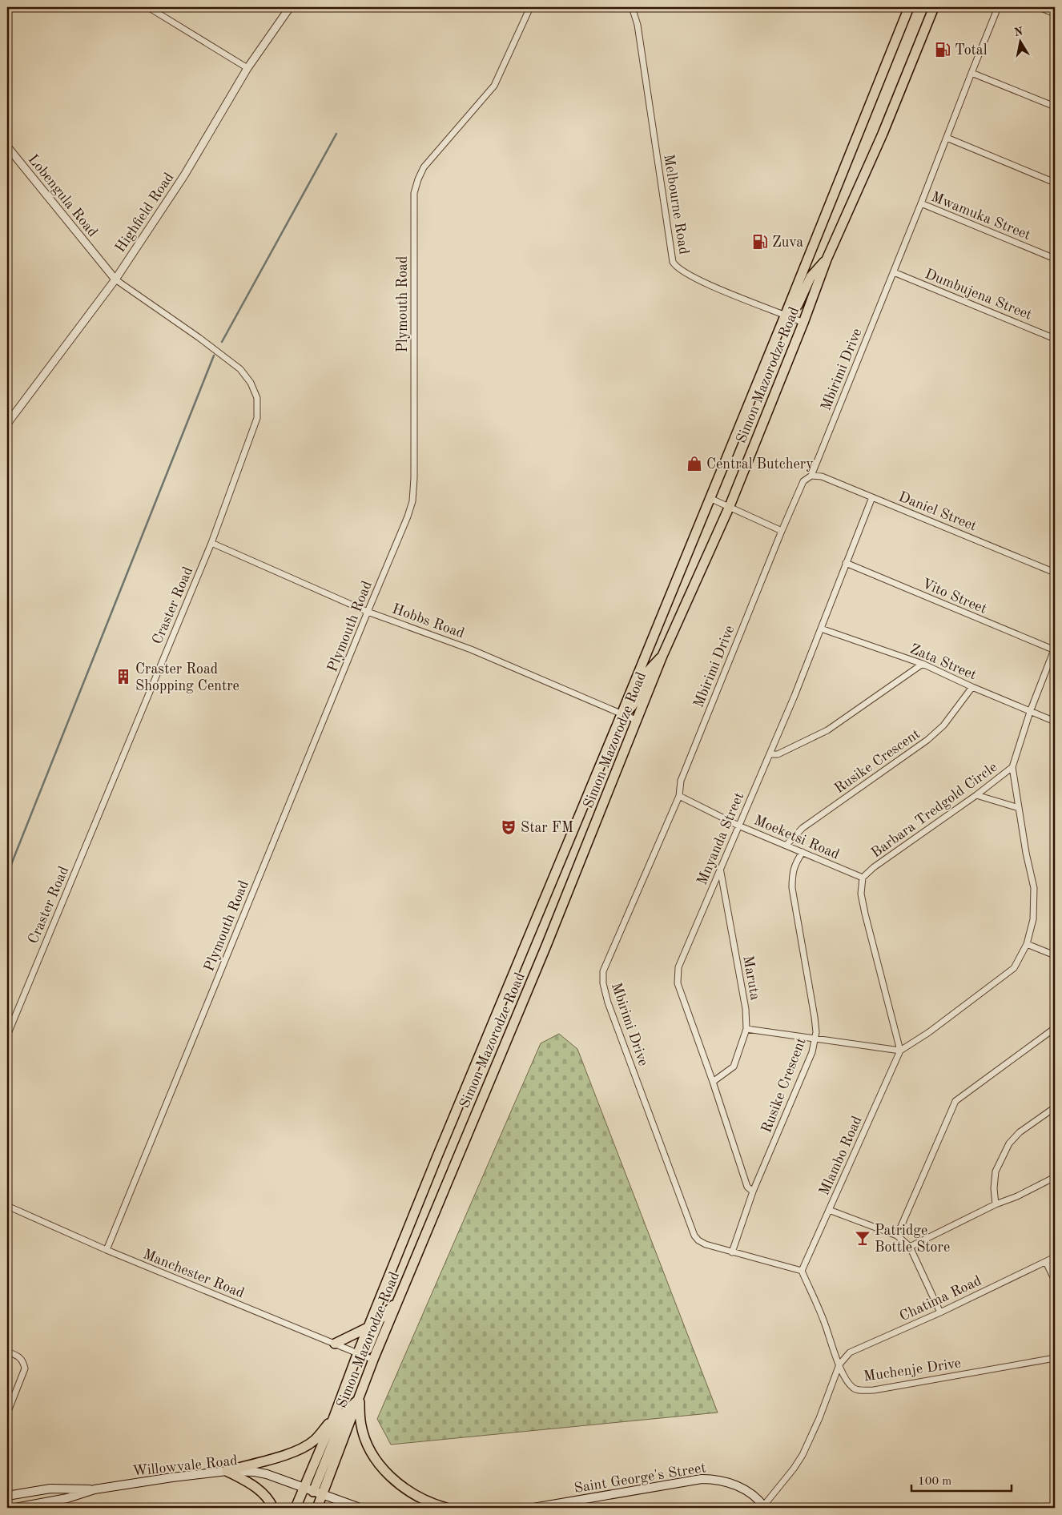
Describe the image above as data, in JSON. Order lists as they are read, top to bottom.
{
  "streets": {
    "highway": ["Simon Mazorodze Road"],
    "main road": ["Willowvale Road", "Saint George's Street"],
    "street": [
      "Lobengula Road",
      "Melbourne Road",
      "Highfield Road",
      "Mwamuka Street",
      "Dumbujena Street",
      "Plymouth Road",
      "Mbirimi Drive",
      "Daniel Street",
      "Vito Street",
      "Craster Road",
      "Hobbs Road",
      "Zata Street",
      "Rusike Crescent",
      "Barbara Tredgold Circle",
      "Moeketsi Road",
      "Mnyanda Street",
      "Maruta",
      "Mlambo Road",
      "Manchester Road",
      "Chatima Road",
      "Muchenje Drive"
    ]
  },
  "crossings": [
    ["Lobengula Road", "Highfield Road"],
    ["Lobengula Road", "Craster Road"],
    ["Melbourne Road", "Simon Mazorodze Road"],
    ["Highfield Road", "Craster Road"],
    ["Mwamuka Street", "Mbirimi Drive"],
    ["Dumbujena Street", "Mbirimi Drive"],
    ["Plymouth Road", "Hobbs Road"],
    ["Plymouth Road", "Manchester Road"],
    ["Mbirimi Drive", "Daniel Street"],
    ["Mbirimi Drive", "Rusike Crescent"],
    ["Mbirimi Drive", "Moeketsi Road"],
    ["Mbirimi Drive", "Mlambo Road"],
    ["Mbirimi Drive", "Muchenje Drive"],
    ["Simon Mazorodze Road", "Hobbs Road"],
    ["Simon Mazorodze Road", "Manchester Road"],
    ["Simon Mazorodze Road", "Willowvale Road"],
    ["Daniel Street", "Mnyanda Street"],
    ["Vito Street", "Mnyanda Street"],
    ["Craster Road", "Hobbs Road"],
    ["Zata Street", "Rusike Crescent"],
    ["Zata Street", "Mnyanda Street"],
    ["Rusike Crescent", "Moeketsi Road"],
    ["Rusike Crescent", "Mnyanda Street"],
    ["Barbara Tredgold Circle", "Moeketsi Road"],
    ["Barbara Tredgold Circle", "Mlambo Road"],
    ["Moeketsi Road", "Mnyanda Street"],
    ["Mnyanda Street", "Maruta"],
    ["Mlambo Road", "Muchenje Drive"],
    ["Chatima Road", "Muchenje Drive"]
  ],
  "places": {
    "fuel station": ["Total", "Zuva"],
    "shop": ["Central Butchery"],
    "building": ["Craster Road Shopping Centre"],
    "theatre": ["Star FM"],
    "bar": ["Patridge Bottle Store"]
  },
  "scale_bar": "100 m",
  "north": "top"
}
